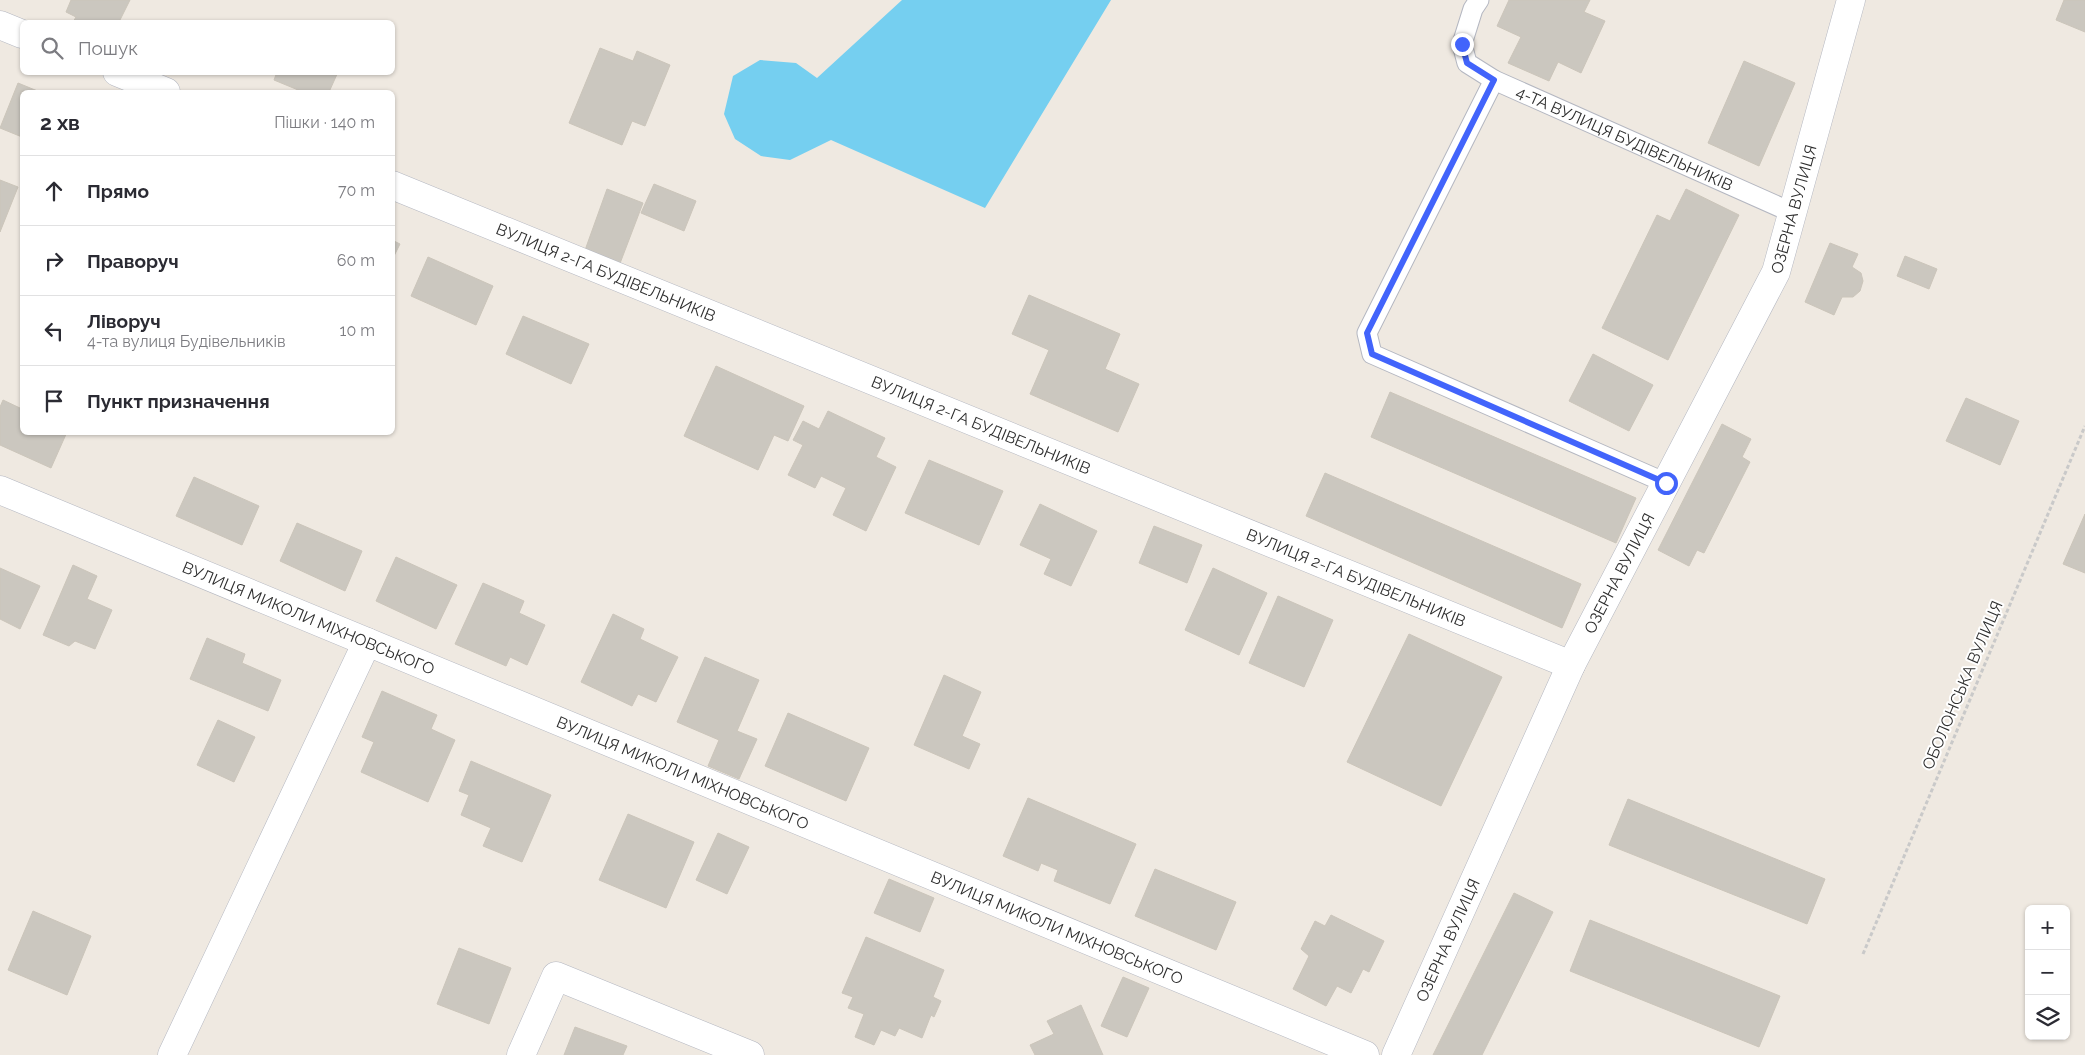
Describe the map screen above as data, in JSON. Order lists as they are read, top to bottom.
{
  "streets": {
    "street": ["ОЗЕРНА ВУЛИЦЯ", "ВУЛИЦЯ 2-ГА БУДІВЕЛЬНИКІВ", "ВУЛИЦЯ МИКОЛИ МІХНОВСЬКОГО"],
    "lane": ["4-ТА ВУЛИЦЯ БУДІВЕЛЬНИКІВ"],
    "path": ["ОБОЛОНСЬКА ВУЛИЦЯ"]
  },
  "crossings": [
    ["4-ТА ВУЛИЦЯ БУДІВЕЛЬНИКІВ", "ОЗЕРНА ВУЛИЦЯ"],
    ["ОЗЕРНА ВУЛИЦЯ", "ВУЛИЦЯ 2-ГА БУДІВЕЛЬНИКІВ"]
  ],
  "page": {
    "search": "Пошук",
    "heading": ["2 хв", "Пішки · 140 m"],
    "list": [
      ["Прямо", "70 m"],
      ["Праворуч", "60 m"],
      ["Ліворуч", "4-та вулиця Будівельників", "10 m"],
      "Пункт призначення"
    ],
    "map_buttons": ["+", "−"]
  }
}
